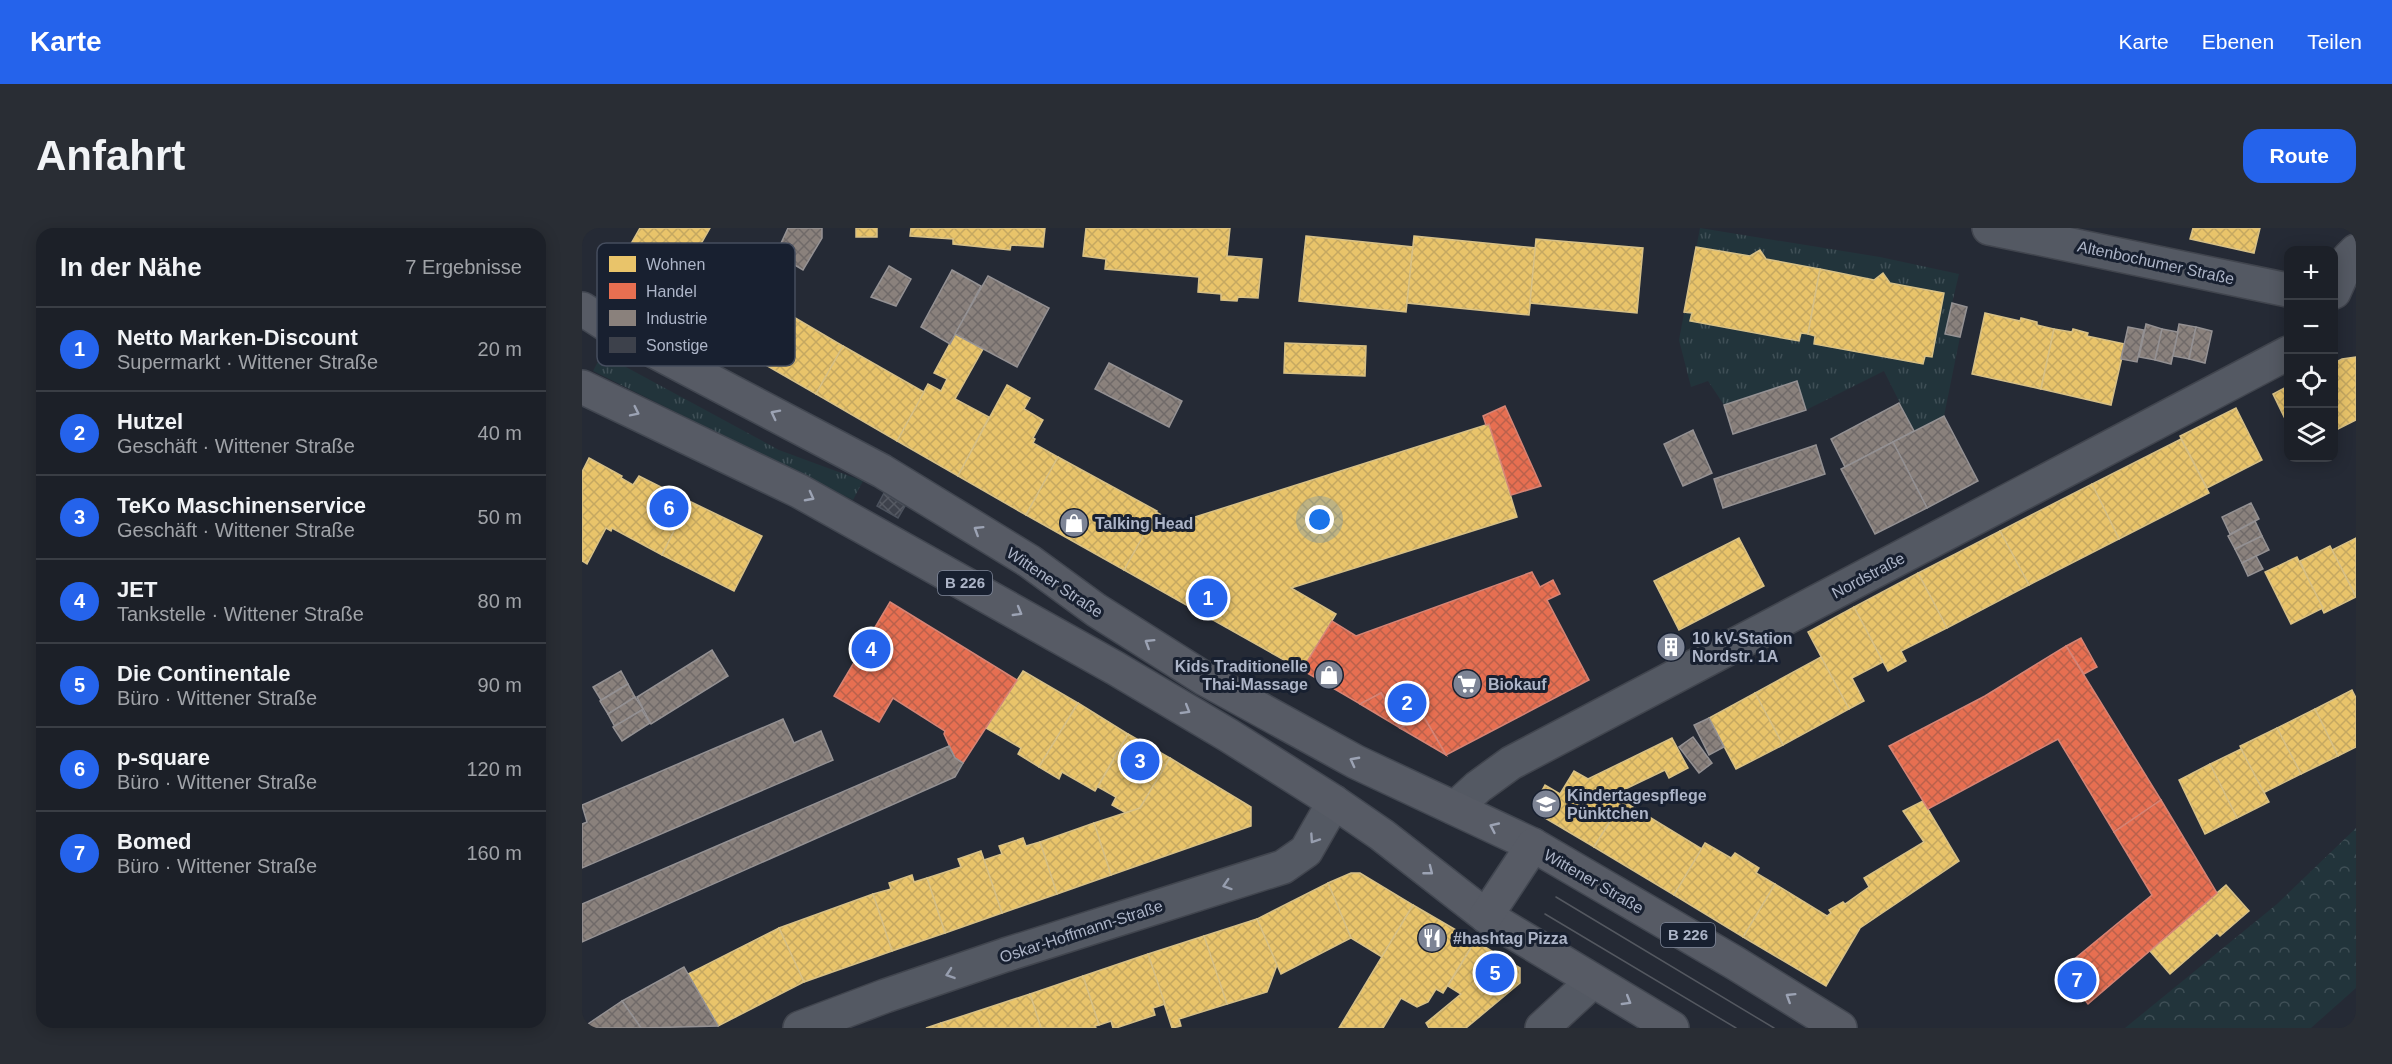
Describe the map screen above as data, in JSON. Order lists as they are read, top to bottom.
{
  "streets": {
    "main road": ["Wittener Straße", "B 226"],
    "street": ["Altenbochumer Straße", "Nordstraße", "Oskar-Hoffmann-Straße"]
  },
  "crossings": [
    ["Nordstraße", "Wittener Straße"],
    ["Wittener Straße", "B 226"],
    ["B 226", "Oskar-Hoffmann-Straße"]
  ],
  "one_way": ["Oskar-Hoffmann-Straße"],
  "places": {
    "shop": ["Talking Head", "Kids Traditionelle Thai-Massage"],
    "building": ["10 kV-Station Nordstr. 1A"],
    "supermarket": ["Biokauf"],
    "school or university": ["Kindertagespflege Pünktchen"],
    "restaurant": ["#hashtag Pizza"]
  },
  "legend": [
    "Wohnen",
    "Handel",
    "Industrie",
    "Sonstige"
  ],
  "page": {
    "header": "Karte",
    "nav": ["Karte", "Ebenen", "Teilen"],
    "buttons": "Route",
    "title": "Anfahrt",
    "heading": ["In der Nähe", "7 Ergebnisse"],
    "map_buttons": ["+", "−"],
    "list": [
      {
        "mark": "1",
        "name": "Netto Marken-Discount",
        "note": "Supermarkt · Wittener Straße",
        "value": "20 m"
      },
      {
        "mark": "2",
        "name": "Hutzel",
        "note": "Geschäft · Wittener Straße",
        "value": "40 m"
      },
      {
        "mark": "3",
        "name": "TeKo Maschinenservice",
        "note": "Geschäft · Wittener Straße",
        "value": "50 m"
      },
      {
        "mark": "4",
        "name": "JET",
        "note": "Tankstelle · Wittener Straße",
        "value": "80 m"
      },
      {
        "mark": "5",
        "name": "Die Continentale",
        "note": "Büro · Wittener Straße",
        "value": "90 m"
      },
      {
        "mark": "6",
        "name": "p-square",
        "note": "Büro · Wittener Straße",
        "value": "120 m"
      },
      {
        "mark": "7",
        "name": "Bomed",
        "note": "Büro · Wittener Straße",
        "value": "160 m"
      }
    ],
    "pins": [
      "6",
      "1",
      "4",
      "2",
      "3",
      "5",
      "7"
    ]
  }
}
